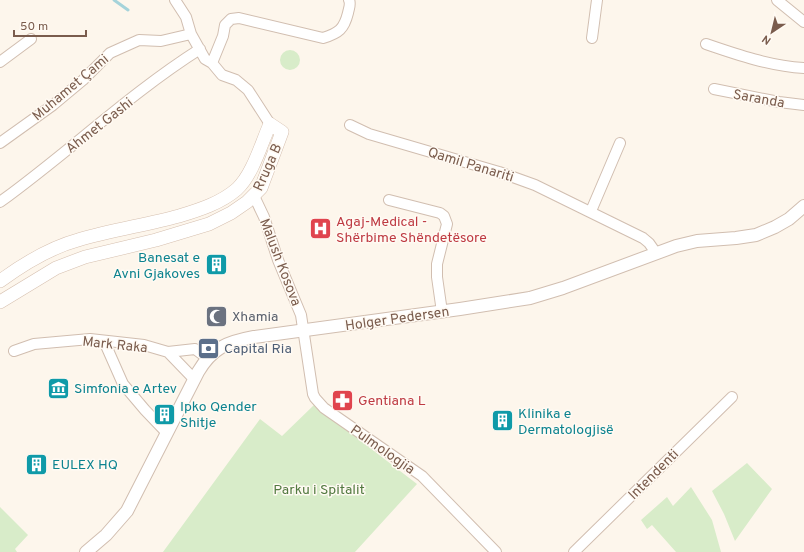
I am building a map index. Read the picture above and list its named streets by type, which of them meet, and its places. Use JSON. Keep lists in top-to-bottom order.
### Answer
{
  "streets": {
    "main road": ["Rruga B"],
    "street": [
      "Muhamet Çami",
      "Saranda",
      "Ahmet Gashi",
      "Qamil Panariti",
      "Malush Kosova",
      "Holger Pedersen",
      "Mark Raka",
      "Pulmologjia",
      "Intendenti"
    ]
  },
  "crossings": [
    ["Qamil Panariti", "Holger Pedersen"],
    ["Rruga B", "Malush Kosova"],
    ["Malush Kosova", "Holger Pedersen"],
    ["Malush Kosova", "Pulmologjia"],
    ["Holger Pedersen", "Mark Raka"],
    ["Holger Pedersen", "Pulmologjia"]
  ],
  "parks": ["Parku i Spitalit"],
  "places": {
    "hospital": ["Agaj-Medical - Shërbime Shëndetësore"],
    "building": [
      "Banesat e Avni Gjakoves",
      "Ipko Qender Shitje",
      "Klinika e Dermatologjisë",
      "EULEX HQ"
    ],
    "mosque": ["Xhamia"],
    "bank": ["Capital Ria"],
    "museum": ["Simfonia e Artev"],
    "pharmacy": ["Gentiana L"]
  },
  "scale_bar": "50 m",
  "north": "bottom left"
}
